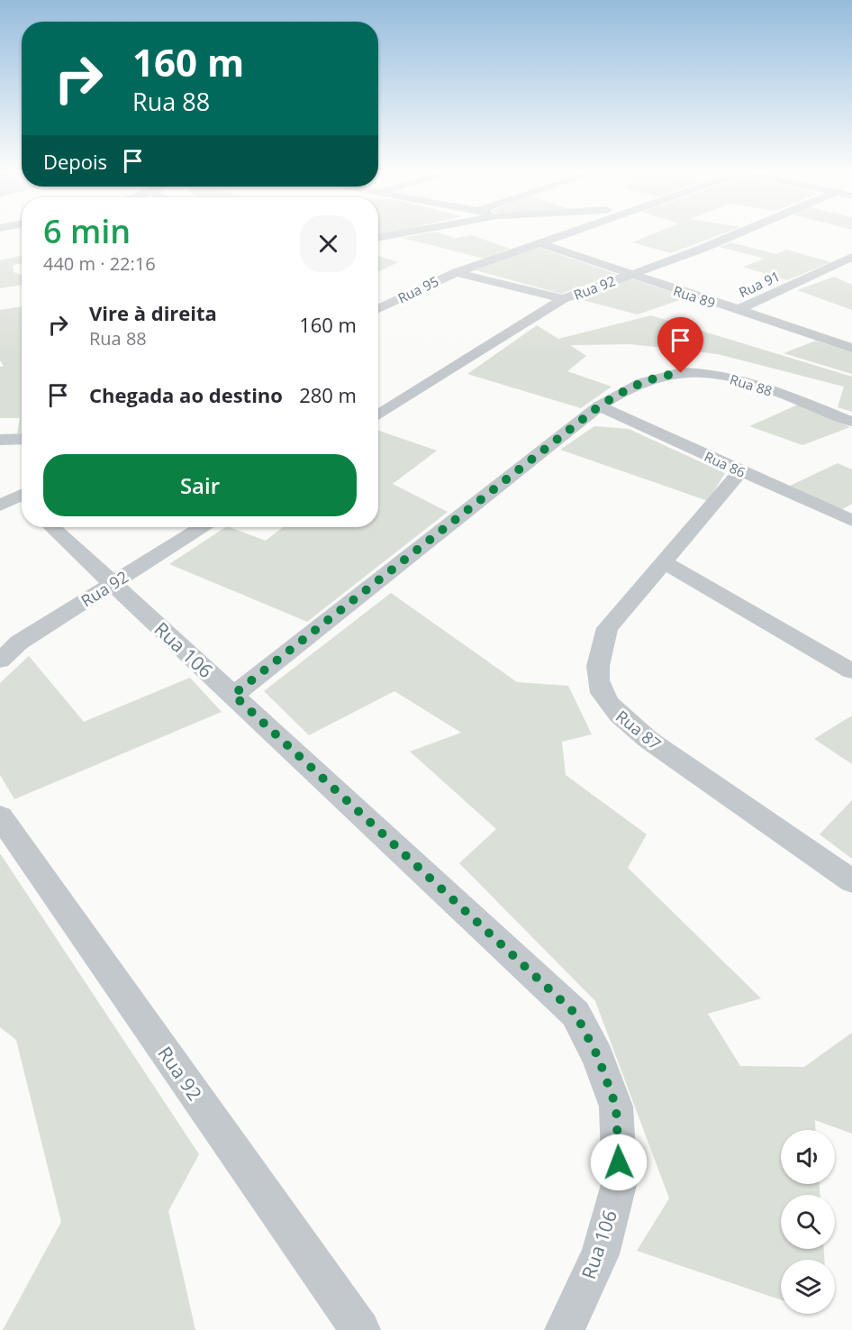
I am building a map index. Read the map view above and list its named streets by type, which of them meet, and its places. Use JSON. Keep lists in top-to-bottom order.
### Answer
{
  "streets": {
    "street": [
      "Rua 91",
      "Rua 92",
      "Rua 95",
      "Rua 89",
      "Rua 88",
      "Rua 86",
      "Rua 106",
      "Rua 87"
    ]
  },
  "crossings": [
    ["Rua 91", "Rua 89"],
    ["Rua 92", "Rua 89"],
    ["Rua 92", "Rua 106"],
    ["Rua 95", "Rua 89"],
    ["Rua 88", "Rua 86"],
    ["Rua 88", "Rua 106"],
    ["Rua 86", "Rua 87"]
  ],
  "page": {
    "turn": ["160 m", "Rua 88"],
    "then": "Depois",
    "heading": ["6 min", "440 m · 22:16"],
    "list": [
      {
        "name": "Vire à direita",
        "note": "Rua 88",
        "value": "160 m"
      },
      {
        "name": "Chegada ao destino",
        "value": "280 m"
      }
    ],
    "buttons": "Sair"
  }
}
